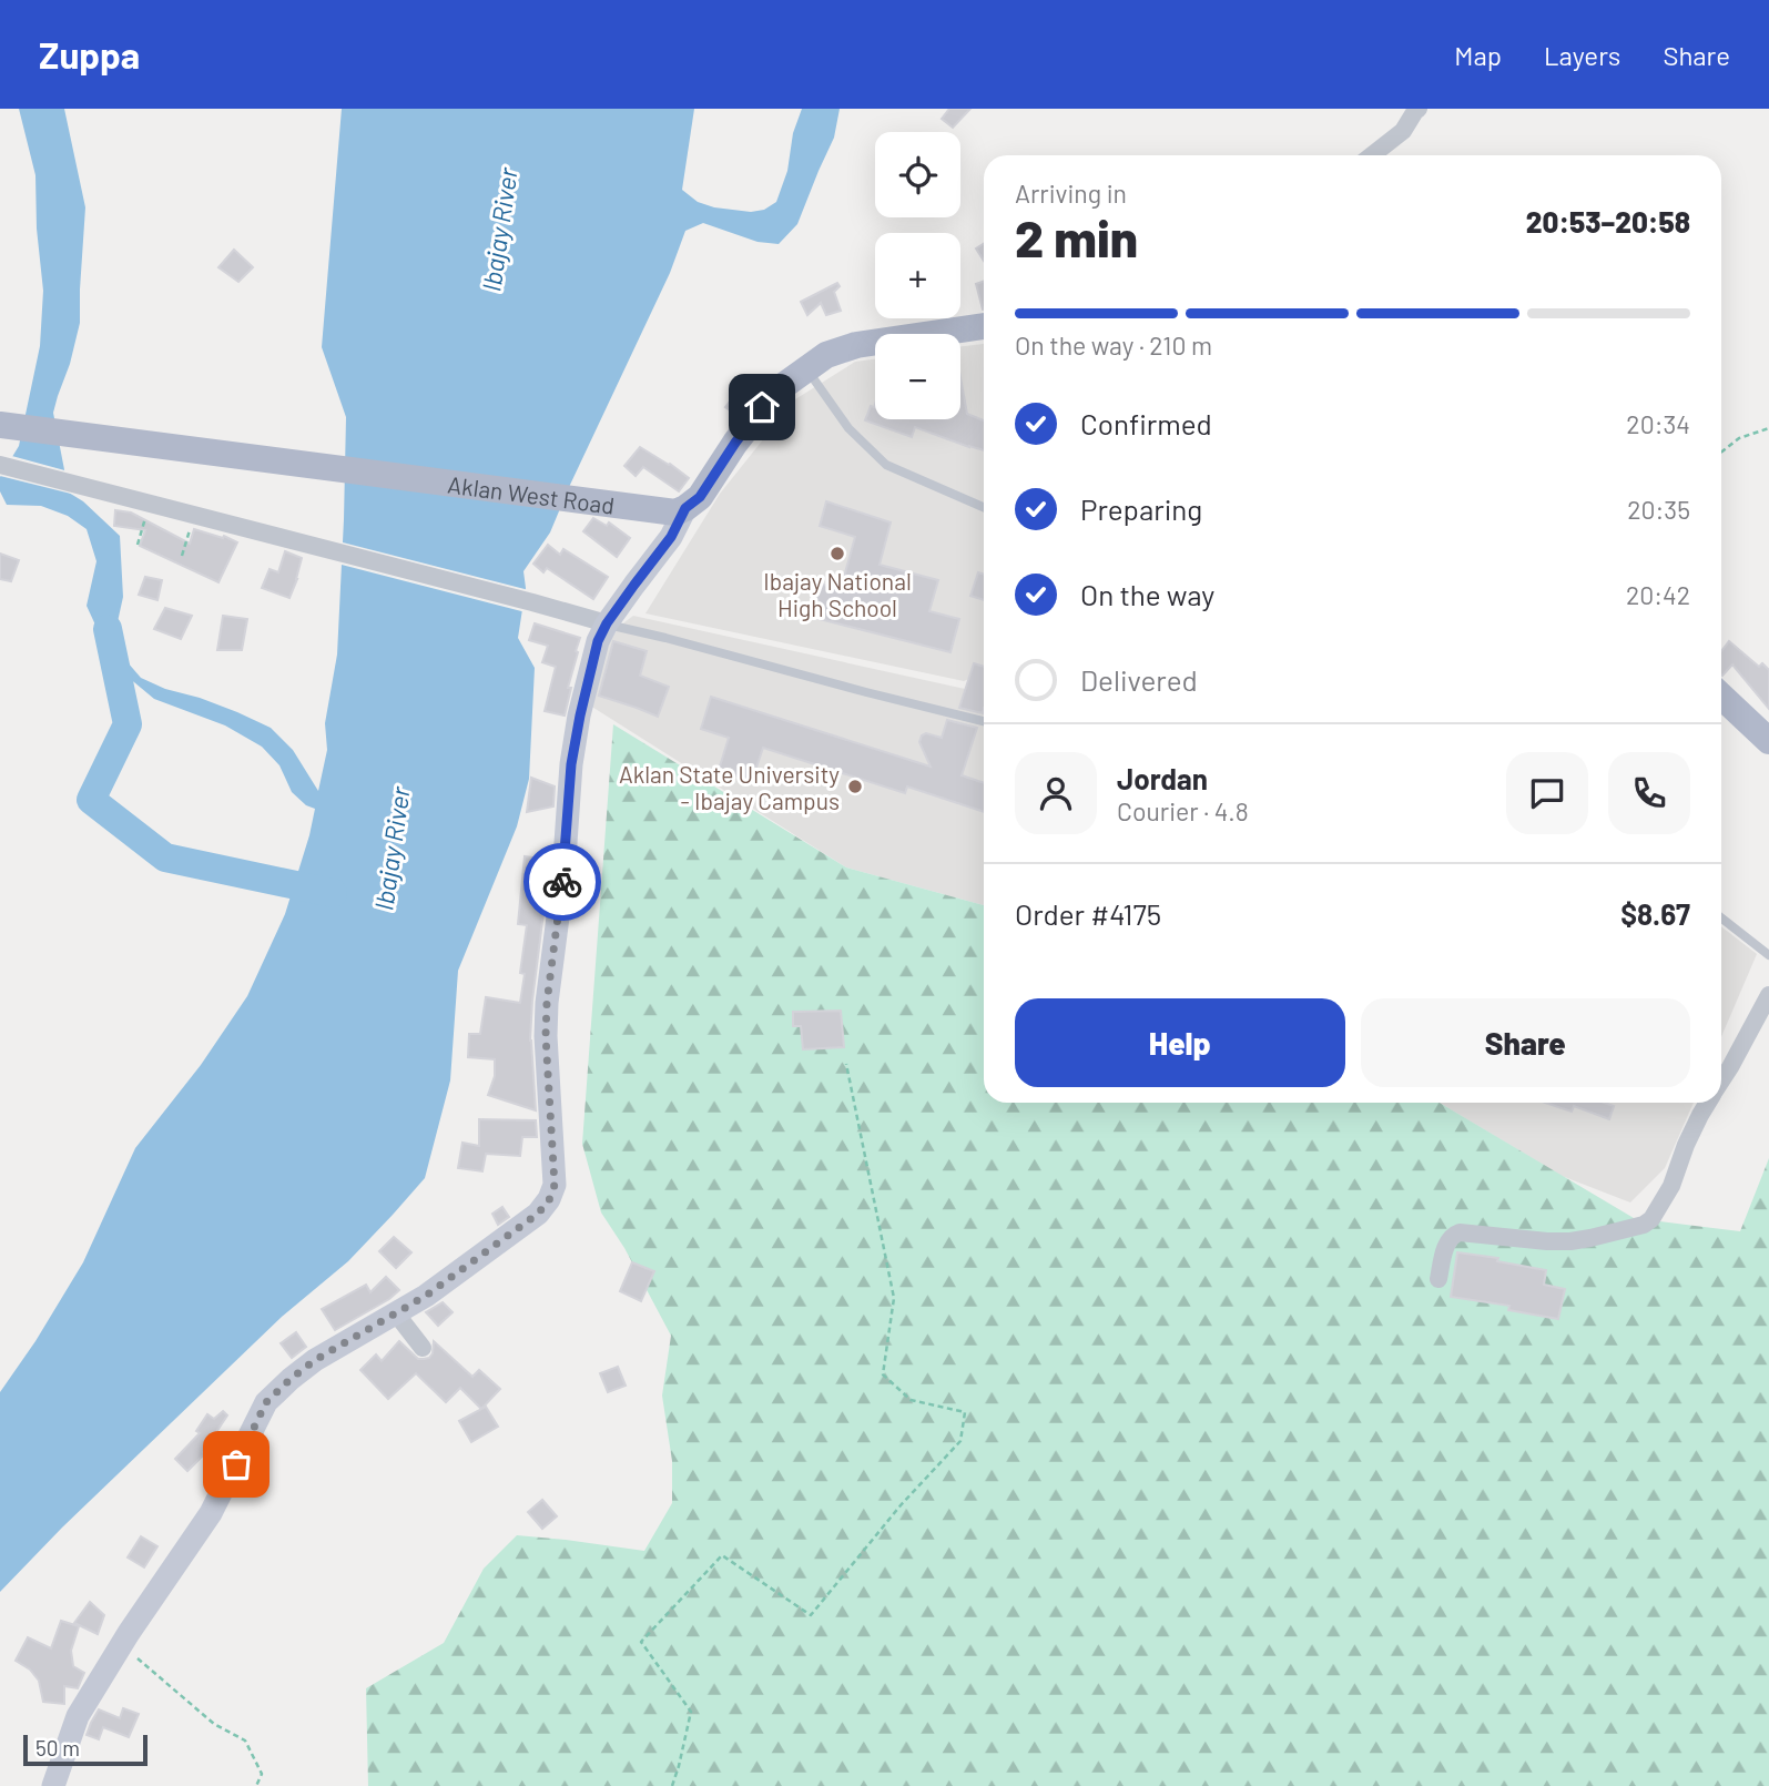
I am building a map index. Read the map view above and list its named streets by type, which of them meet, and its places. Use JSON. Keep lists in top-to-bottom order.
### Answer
{
  "streets": {
    "main road": ["Aklan West Road"]
  },
  "water": ["Ibajay River"],
  "places": ["Ibajay National High School", "Aklan State University - Ibajay Campus"],
  "scale_bar": "50 m",
  "page": {
    "header": "Zuppa",
    "nav": ["Map", "Layers", "Share"],
    "map_buttons": ["+", "−"],
    "heading": ["2 min", "Arriving in", "20:53–20:58"],
    "panel": [
      "Jordan",
      "Courier · 4.8",
      "Order #4175",
      "$8.67"
    ],
    "bar": "On the way · 210 m",
    "list": [
      ["Confirmed", "20:34"],
      ["Preparing", "20:35"],
      ["On the way", "20:42"],
      "Delivered"
    ],
    "buttons": ["Help", "Share"],
    "scale": "50 m"
  }
}
